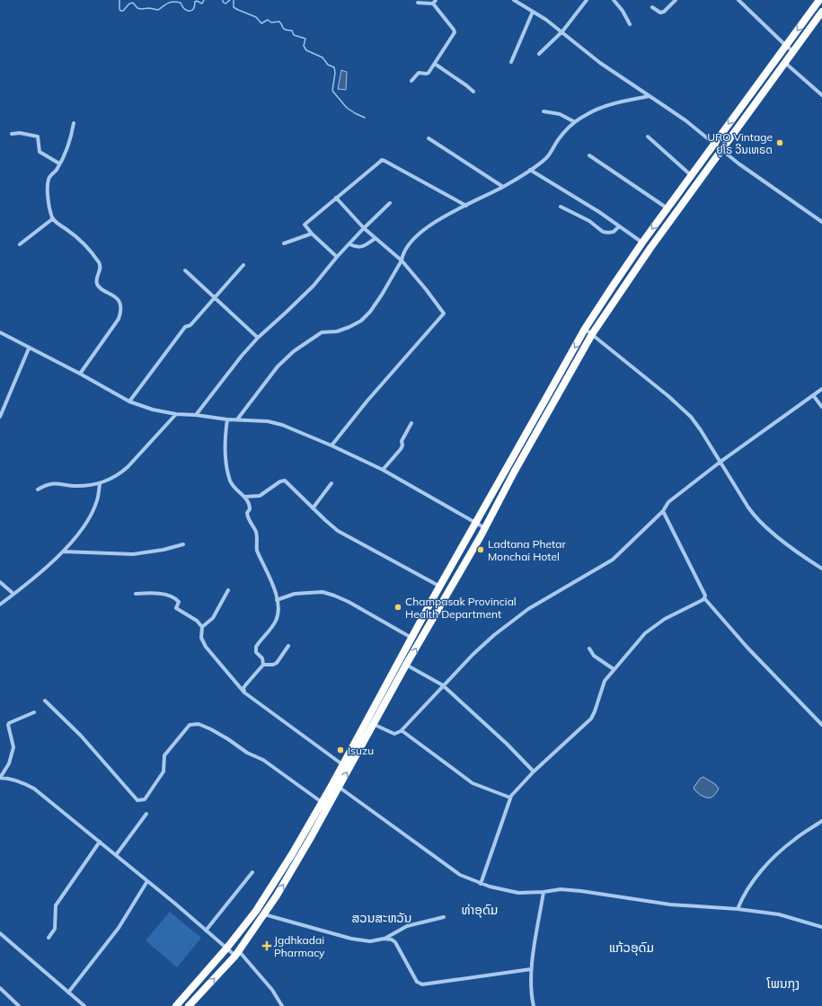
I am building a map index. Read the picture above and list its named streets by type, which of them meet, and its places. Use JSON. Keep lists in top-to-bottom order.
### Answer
{
  "districts": [
    "ທ່າອຸດົມ",
    "ສວນສະຫວັນ",
    "ແກ້ວອຸດົມ",
    "ໂພນກຸງ"
  ],
  "places": {
    "other": [
      "URO Vintage ຢູໂຣ ວີນເທຣດ",
      "Ladtana Phetar Monchai Hotel",
      "Champasak Provincial Health Department",
      "Isuzu"
    ],
    "health": ["Jgdhkadai Pharmacy"]
  }
}
